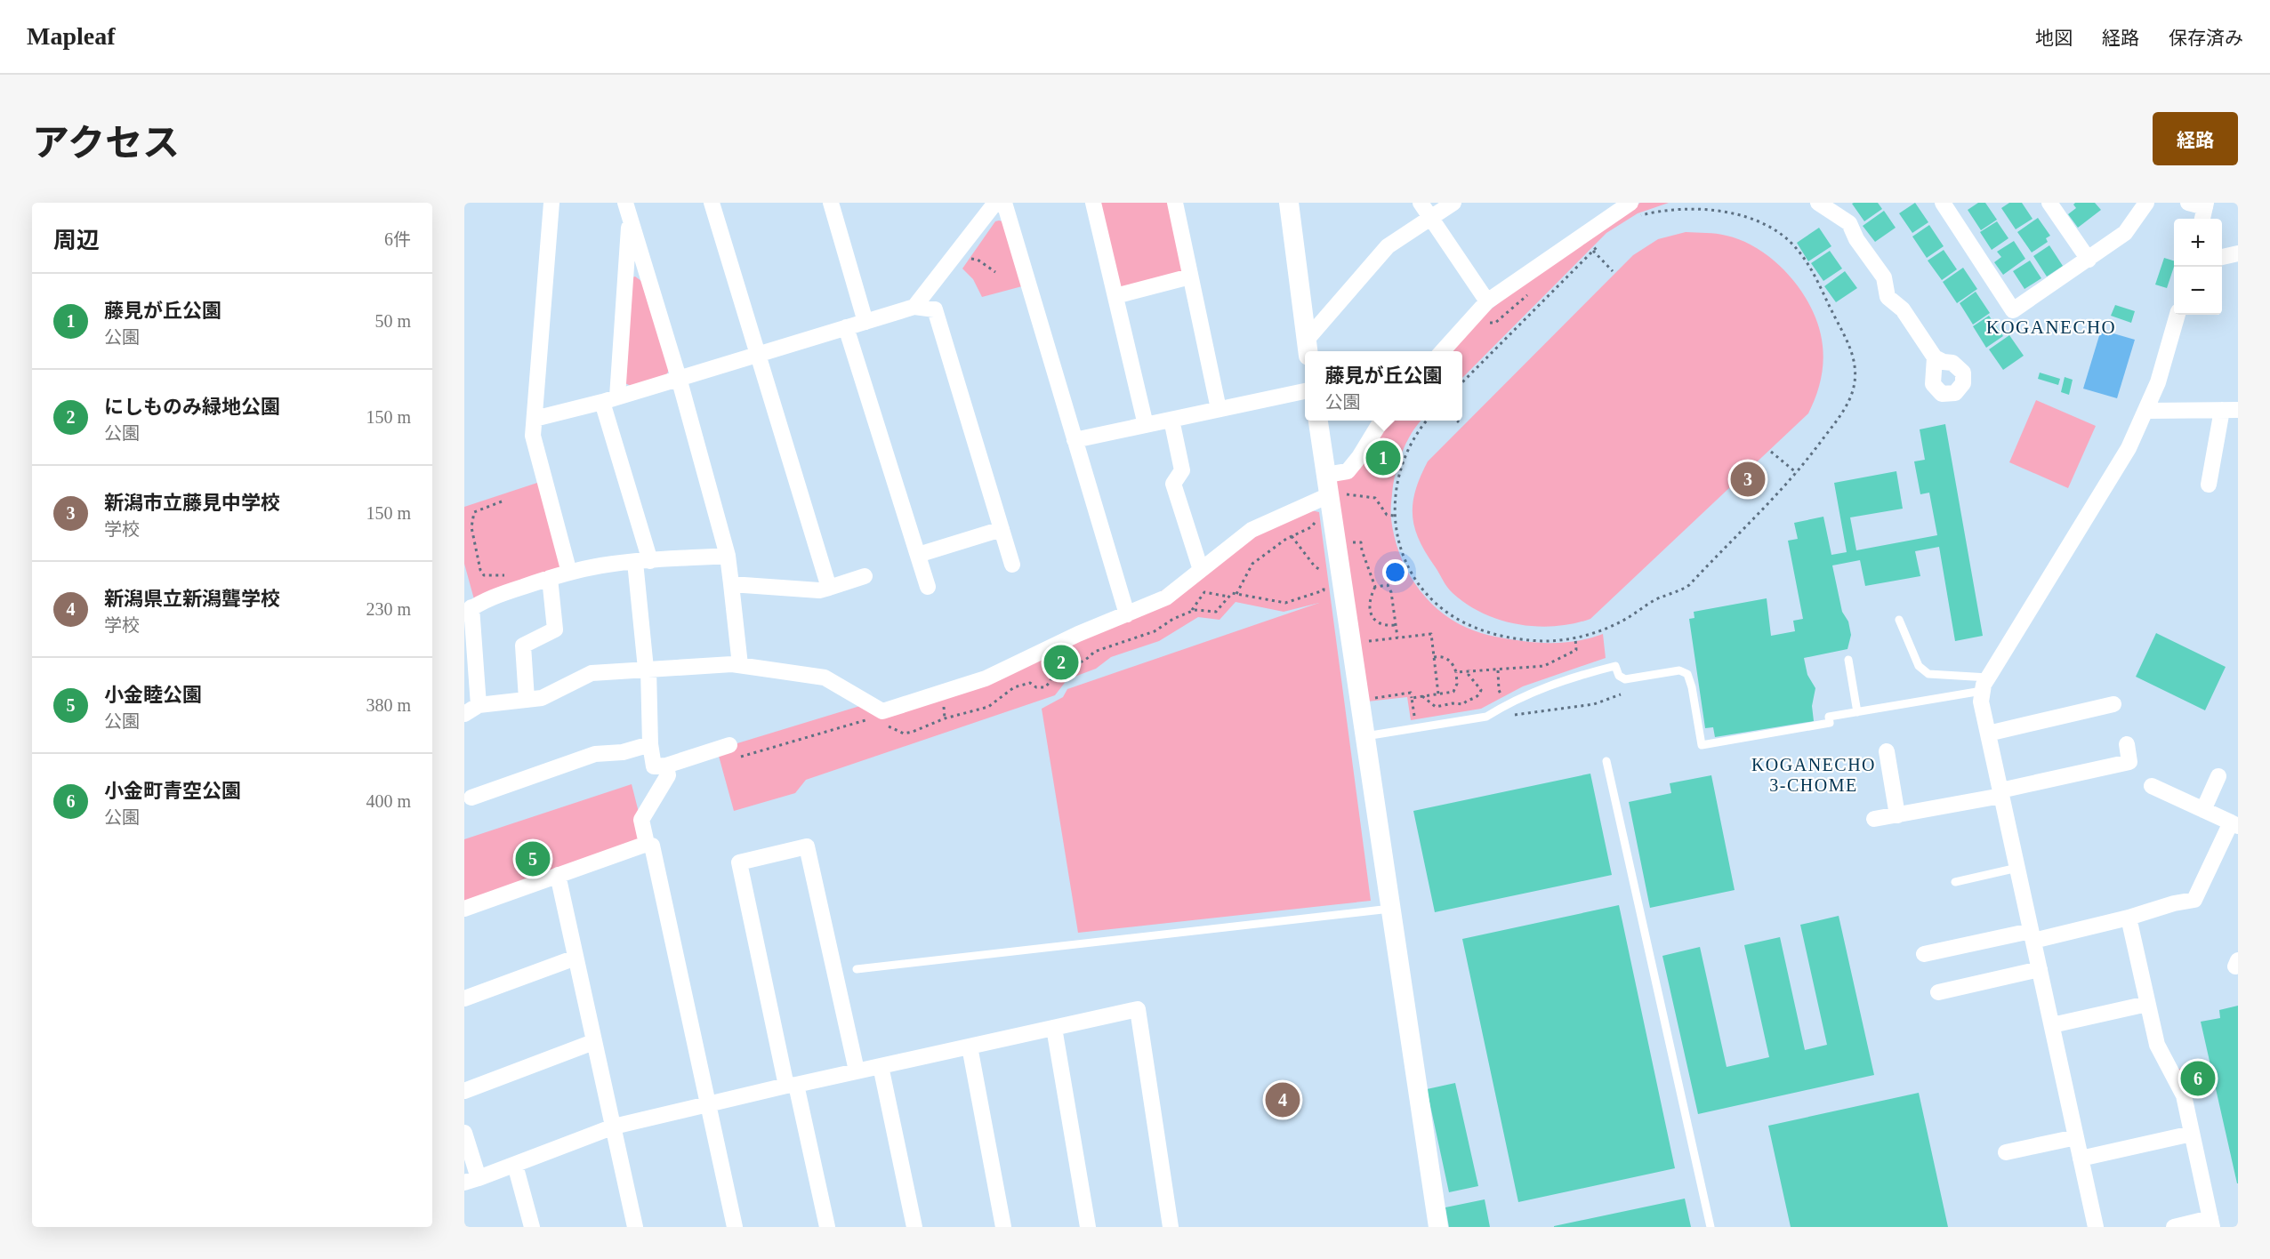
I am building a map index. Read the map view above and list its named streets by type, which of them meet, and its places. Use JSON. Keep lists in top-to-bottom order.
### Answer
{
  "districts": ["KOGANECHO", "KOGANECHO 3-CHOME"],
  "page": {
    "header": "Mapleaf",
    "nav": ["地図", "経路", "保存済み"],
    "title": "アクセス",
    "buttons": "経路",
    "heading": ["周辺", "6件"],
    "map_buttons": ["+", "−"],
    "list": [
      {
        "mark": "1",
        "name": "藤見が丘公園",
        "note": "公園",
        "value": "50 m"
      },
      {
        "mark": "2",
        "name": "にしものみ緑地公園",
        "note": "公園",
        "value": "150 m"
      },
      {
        "mark": "3",
        "name": "新潟市立藤見中学校",
        "note": "学校",
        "value": "150 m"
      },
      {
        "mark": "4",
        "name": "新潟県立新潟聾学校",
        "note": "学校",
        "value": "230 m"
      },
      {
        "mark": "5",
        "name": "小金睦公園",
        "note": "公園",
        "value": "380 m"
      },
      {
        "mark": "6",
        "name": "小金町青空公園",
        "note": "公園",
        "value": "400 m"
      }
    ],
    "popup": ["藤見が丘公園", "公園"],
    "pins": [
      "1",
      "3",
      "2",
      "5",
      "6",
      "4"
    ]
  }
}
